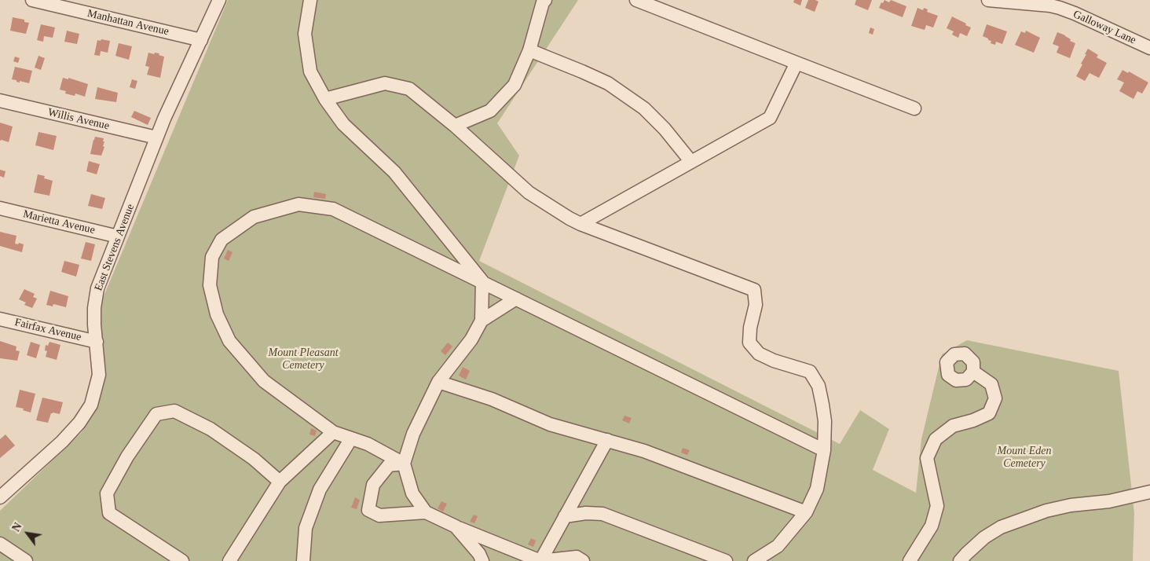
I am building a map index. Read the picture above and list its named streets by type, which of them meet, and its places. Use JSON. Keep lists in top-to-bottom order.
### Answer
{
  "streets": {
    "street": [
      "Manhattan Avenue",
      "Galloway Lane",
      "Willis Avenue",
      "Marietta Avenue",
      "East Stevens Avenue",
      "Fairfax Avenue"
    ]
  },
  "crossings": [
    ["Manhattan Avenue", "East Stevens Avenue"],
    ["Willis Avenue", "East Stevens Avenue"],
    ["Marietta Avenue", "East Stevens Avenue"],
    ["East Stevens Avenue", "Fairfax Avenue"]
  ],
  "parks": ["Mount Pleasant Cemetery", "Mount Eden Cemetery"],
  "north": "top left"
}
